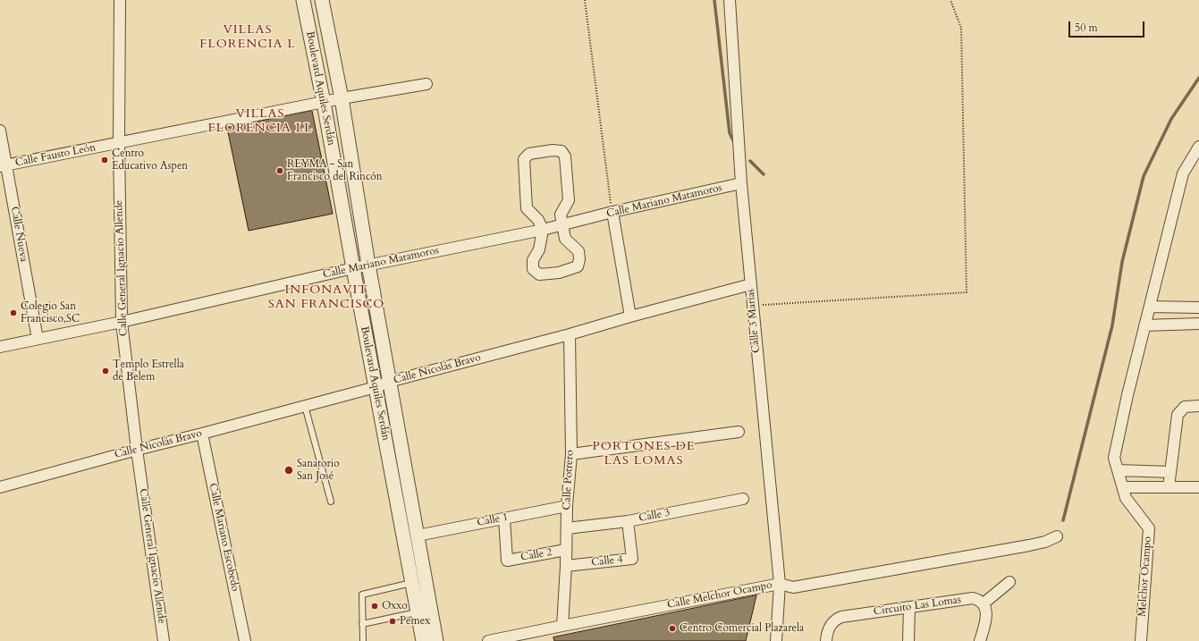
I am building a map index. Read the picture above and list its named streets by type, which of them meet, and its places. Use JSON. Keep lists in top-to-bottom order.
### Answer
{
  "streets": {
    "street": [
      "Boulevard Aquiles Serdán",
      "Calle Fausto León",
      "Calle Mariano Matamoros",
      "Calle Nueva",
      "Calle General Ignacio Allende",
      "Calle 3 Marías",
      "Calle Nicolás Bravo",
      "Calle Potrero",
      "Calle 3",
      "Calle 1",
      "Calle Mariano Escobedo",
      "Calle 2",
      "Calle 4",
      "Melchor Ocampo",
      "Calle Melchor Ocampo",
      "Circuito Las Lomas"
    ]
  },
  "crossings": [
    ["Boulevard Aquiles Serdán", "Calle Fausto León"],
    ["Boulevard Aquiles Serdán", "Calle Mariano Matamoros"],
    ["Boulevard Aquiles Serdán", "Calle Nicolás Bravo"],
    ["Boulevard Aquiles Serdán", "Calle 1"],
    ["Calle Fausto León", "Calle Nueva"],
    ["Calle Fausto León", "Calle General Ignacio Allende"],
    ["Calle Mariano Matamoros", "Calle Nueva"],
    ["Calle Mariano Matamoros", "Calle General Ignacio Allende"],
    ["Calle Mariano Matamoros", "Calle 3 Marías"],
    ["Calle General Ignacio Allende", "Calle Nicolás Bravo"],
    ["Calle 3 Marías", "Calle Nicolás Bravo"],
    ["Calle 3 Marías", "Calle Melchor Ocampo"],
    ["Calle Nicolás Bravo", "Calle Potrero"],
    ["Calle Nicolás Bravo", "Calle Mariano Escobedo"],
    ["Calle Potrero", "Calle 3"],
    ["Calle Potrero", "Calle 1"],
    ["Calle Potrero", "Calle 2"],
    ["Calle Potrero", "Calle 4"],
    ["Calle Potrero", "Calle Melchor Ocampo"],
    ["Calle 3", "Calle 4"],
    ["Calle 1", "Calle 2"]
  ],
  "districts": [
    "VILLAS FLORENCIA L",
    "VILLAS FLORENCIA LL",
    "INFONAVIT SAN FRANCISCO",
    "PORTONES DE LAS LOMAS"
  ],
  "places": [
    "Centro Educativo Aspen",
    "REYMA - San Francisco del Rincón",
    "Colegio San Francisco,SC",
    "Templo Estrella de Belem",
    "Sanatorio San José",
    "Oxxo",
    "Pemex",
    "Centro Comercial Plazarela"
  ],
  "scale_bar": "50 m"
}
